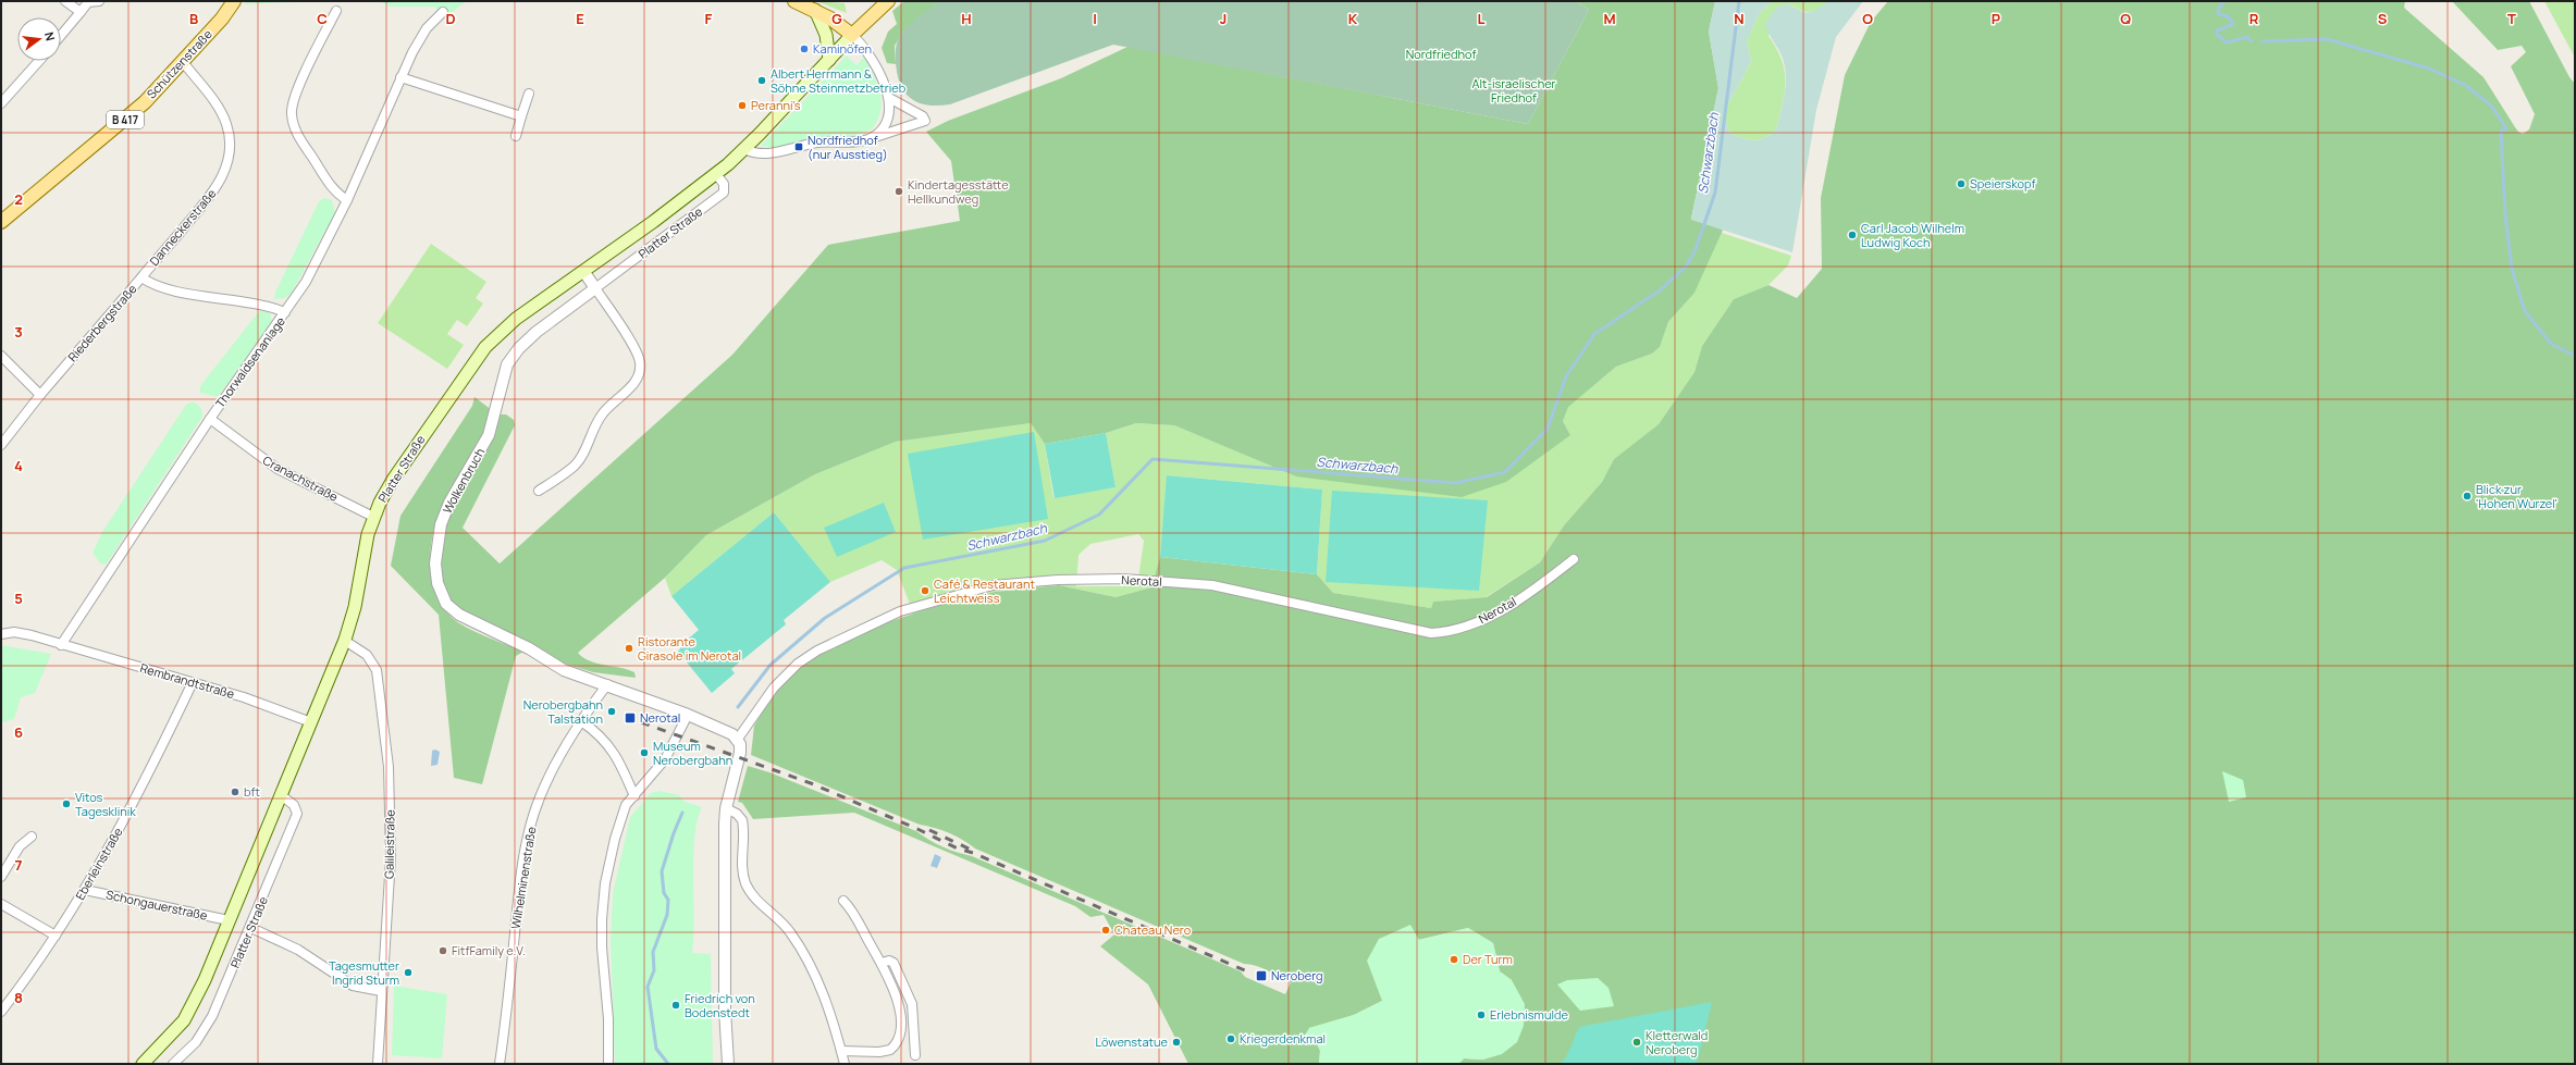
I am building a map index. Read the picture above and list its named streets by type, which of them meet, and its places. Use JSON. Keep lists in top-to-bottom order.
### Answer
{
  "streets": {
    "main road": ["Schützenstraße", "B 417", "Platter Straße"],
    "street": [
      "Danneckerstraße",
      "Riederbergstraße",
      "Thorwaldsenanlage",
      "Cranachstraße",
      "Wolkenbruch",
      "Nerotal",
      "Rembrandtstraße",
      "Galileistraße",
      "Eberleinstraße",
      "Wilhelminenstraße",
      "Schongauerstraße"
    ]
  },
  "crossings": [
    ["Schützenstraße", "Danneckerstraße"],
    ["Danneckerstraße", "Riederbergstraße"],
    ["Platter Straße", "Cranachstraße"],
    ["Platter Straße", "Wolkenbruch"],
    ["Platter Straße", "Rembrandtstraße"],
    ["Platter Straße", "Galileistraße"],
    ["Platter Straße", "Schongauerstraße"],
    ["Riederbergstraße", "Thorwaldsenanlage"],
    ["Thorwaldsenanlage", "Cranachstraße"],
    ["Thorwaldsenanlage", "Rembrandtstraße"],
    ["Wolkenbruch", "Wilhelminenstraße"],
    ["Rembrandtstraße", "Eberleinstraße"],
    ["Eberleinstraße", "Schongauerstraße"]
  ],
  "water": ["Schwarzbach"],
  "parks": ["Nordfriedhof", "Alt-israelischer Friedhof"],
  "places": {
    "other": [
      "Kaminöfen",
      "Albert Herrmann & Söhne Steinmetzbetrieb",
      "Peranni's",
      "Speierskopf",
      "Kindertagesstätte Hellkundweg",
      "Carl Jacob Wilhelm Ludwig Koch",
      "Blick zur 'Hohen Wurzel'",
      "Café & Restaurant Leichtweiss",
      "Ristorante Girasole im Nerotal",
      "Nerobergbahn Talstation",
      "Museum Nerobergbahn",
      "bft",
      "Vitos Tagesklinik",
      "Chateau Nero",
      "FitfFamily e.V.",
      "Der Turm",
      "Tagesmutter Ingrid Sturm",
      "Friedrich von Bodenstedt",
      "Erlebnismulde",
      "Kriegerdenkmal",
      "Löwenstatue",
      "Kletterwald Neroberg"
    ],
    "transit": ["Nordfriedhof (nur Ausstieg)", "Nerotal", "Neroberg"]
  },
  "north": "right",
  "grid": {
    "columns": [
      "B",
      "C",
      "D",
      "E",
      "F",
      "G",
      "H",
      "I",
      "J",
      "K",
      "L",
      "M",
      "N",
      "O",
      "P",
      "Q",
      "R",
      "S",
      "T"
    ],
    "rows": [
      "2",
      "3",
      "4",
      "5",
      "6",
      "7",
      "8"
    ]
  }
}
